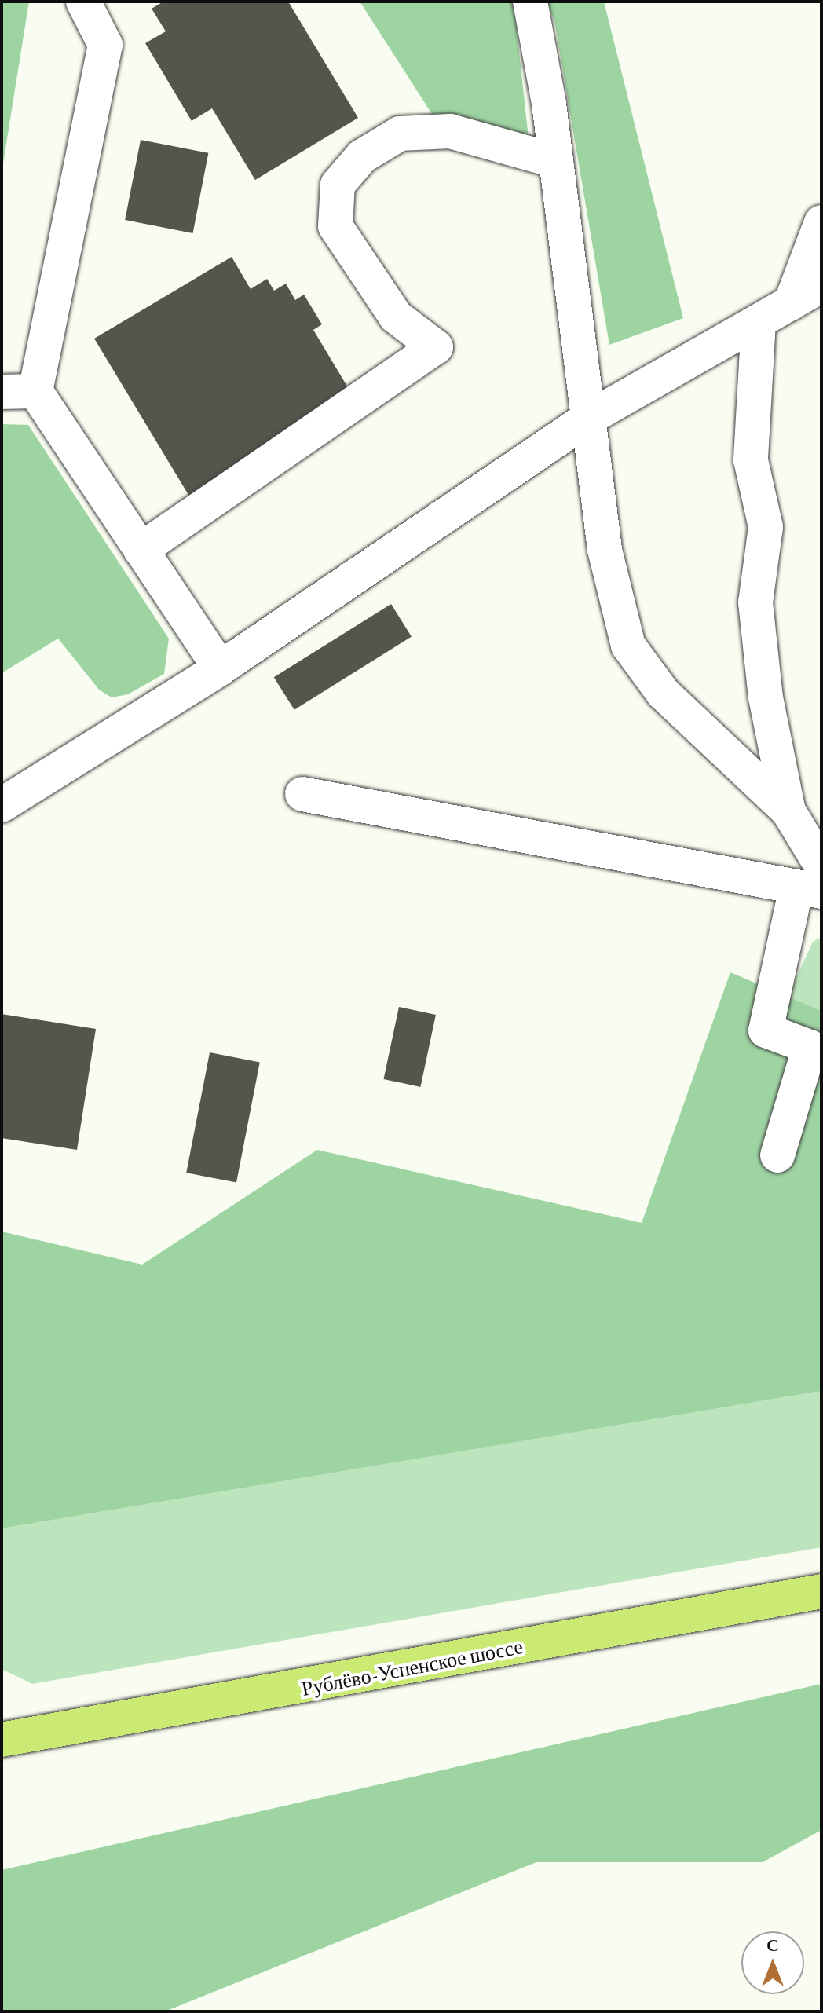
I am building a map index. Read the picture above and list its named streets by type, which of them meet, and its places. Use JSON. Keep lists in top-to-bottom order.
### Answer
{
  "streets": {
    "main road": ["Рублёво-Успенское шоссе"]
  },
  "north": "top"
}
